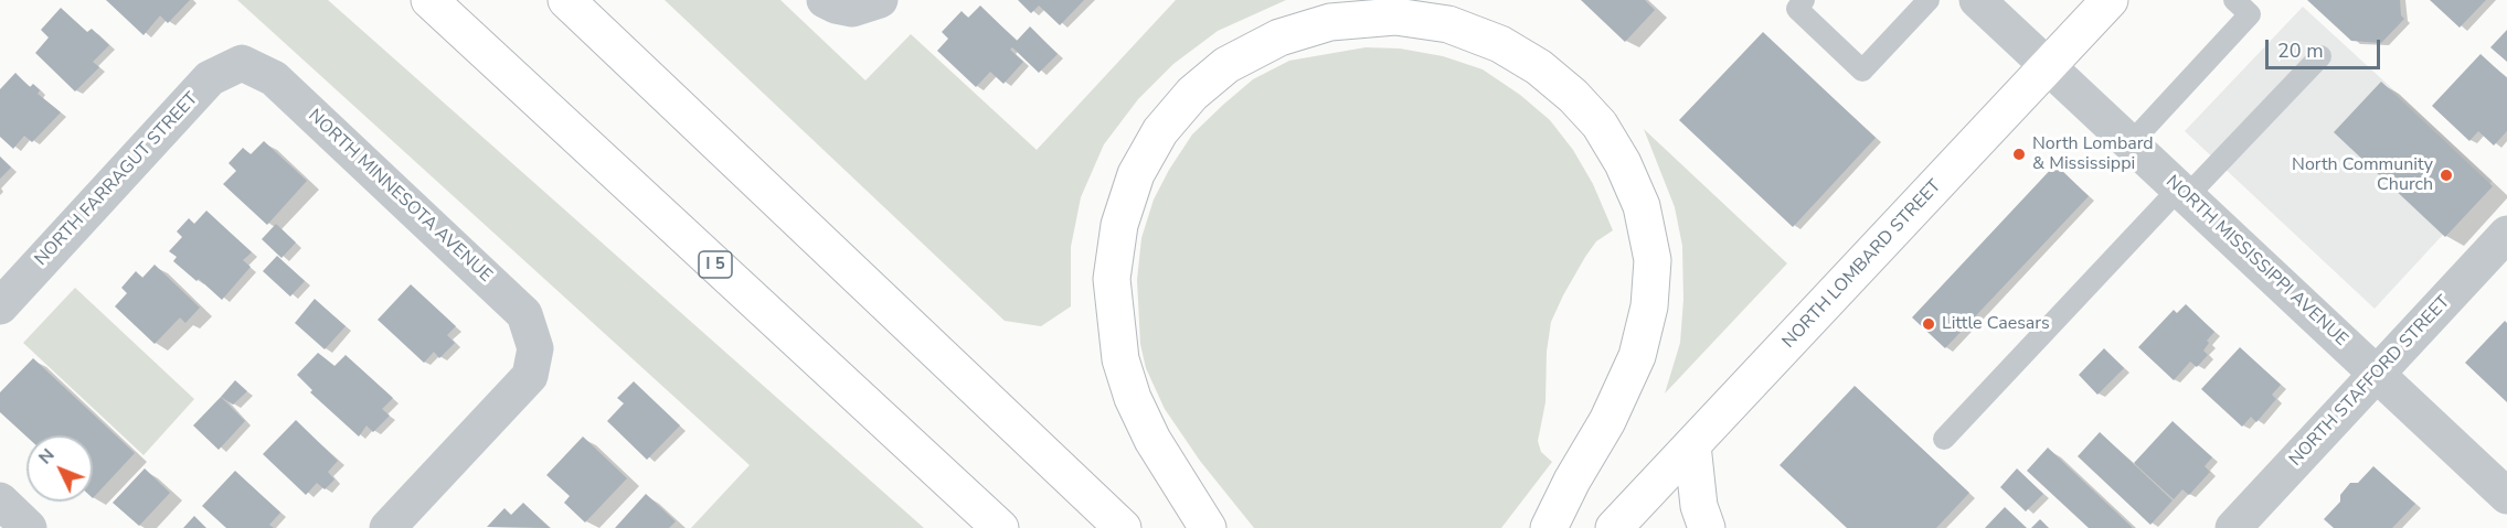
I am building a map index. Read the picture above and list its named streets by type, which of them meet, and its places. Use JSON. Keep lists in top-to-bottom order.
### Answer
{
  "streets": {
    "main road": ["I 5", "NORTH LOMBARD STREET"],
    "street": [
      "NORTH FARRAGUT STREET",
      "NORTH MINNESOTA AVENUE",
      "NORTH MISSISSIPPI AVENUE",
      "NORTH STAFFORD STREET"
    ]
  },
  "crossings": [
    ["NORTH FARRAGUT STREET", "NORTH MINNESOTA AVENUE"],
    ["NORTH MISSISSIPPI AVENUE", "NORTH LOMBARD STREET"],
    ["NORTH MISSISSIPPI AVENUE", "NORTH STAFFORD STREET"]
  ],
  "places": ["North Lombard & Mississippi", "North Community Church", "Little Caesars"],
  "scale_bar": "20 m",
  "north": "top left"
}
